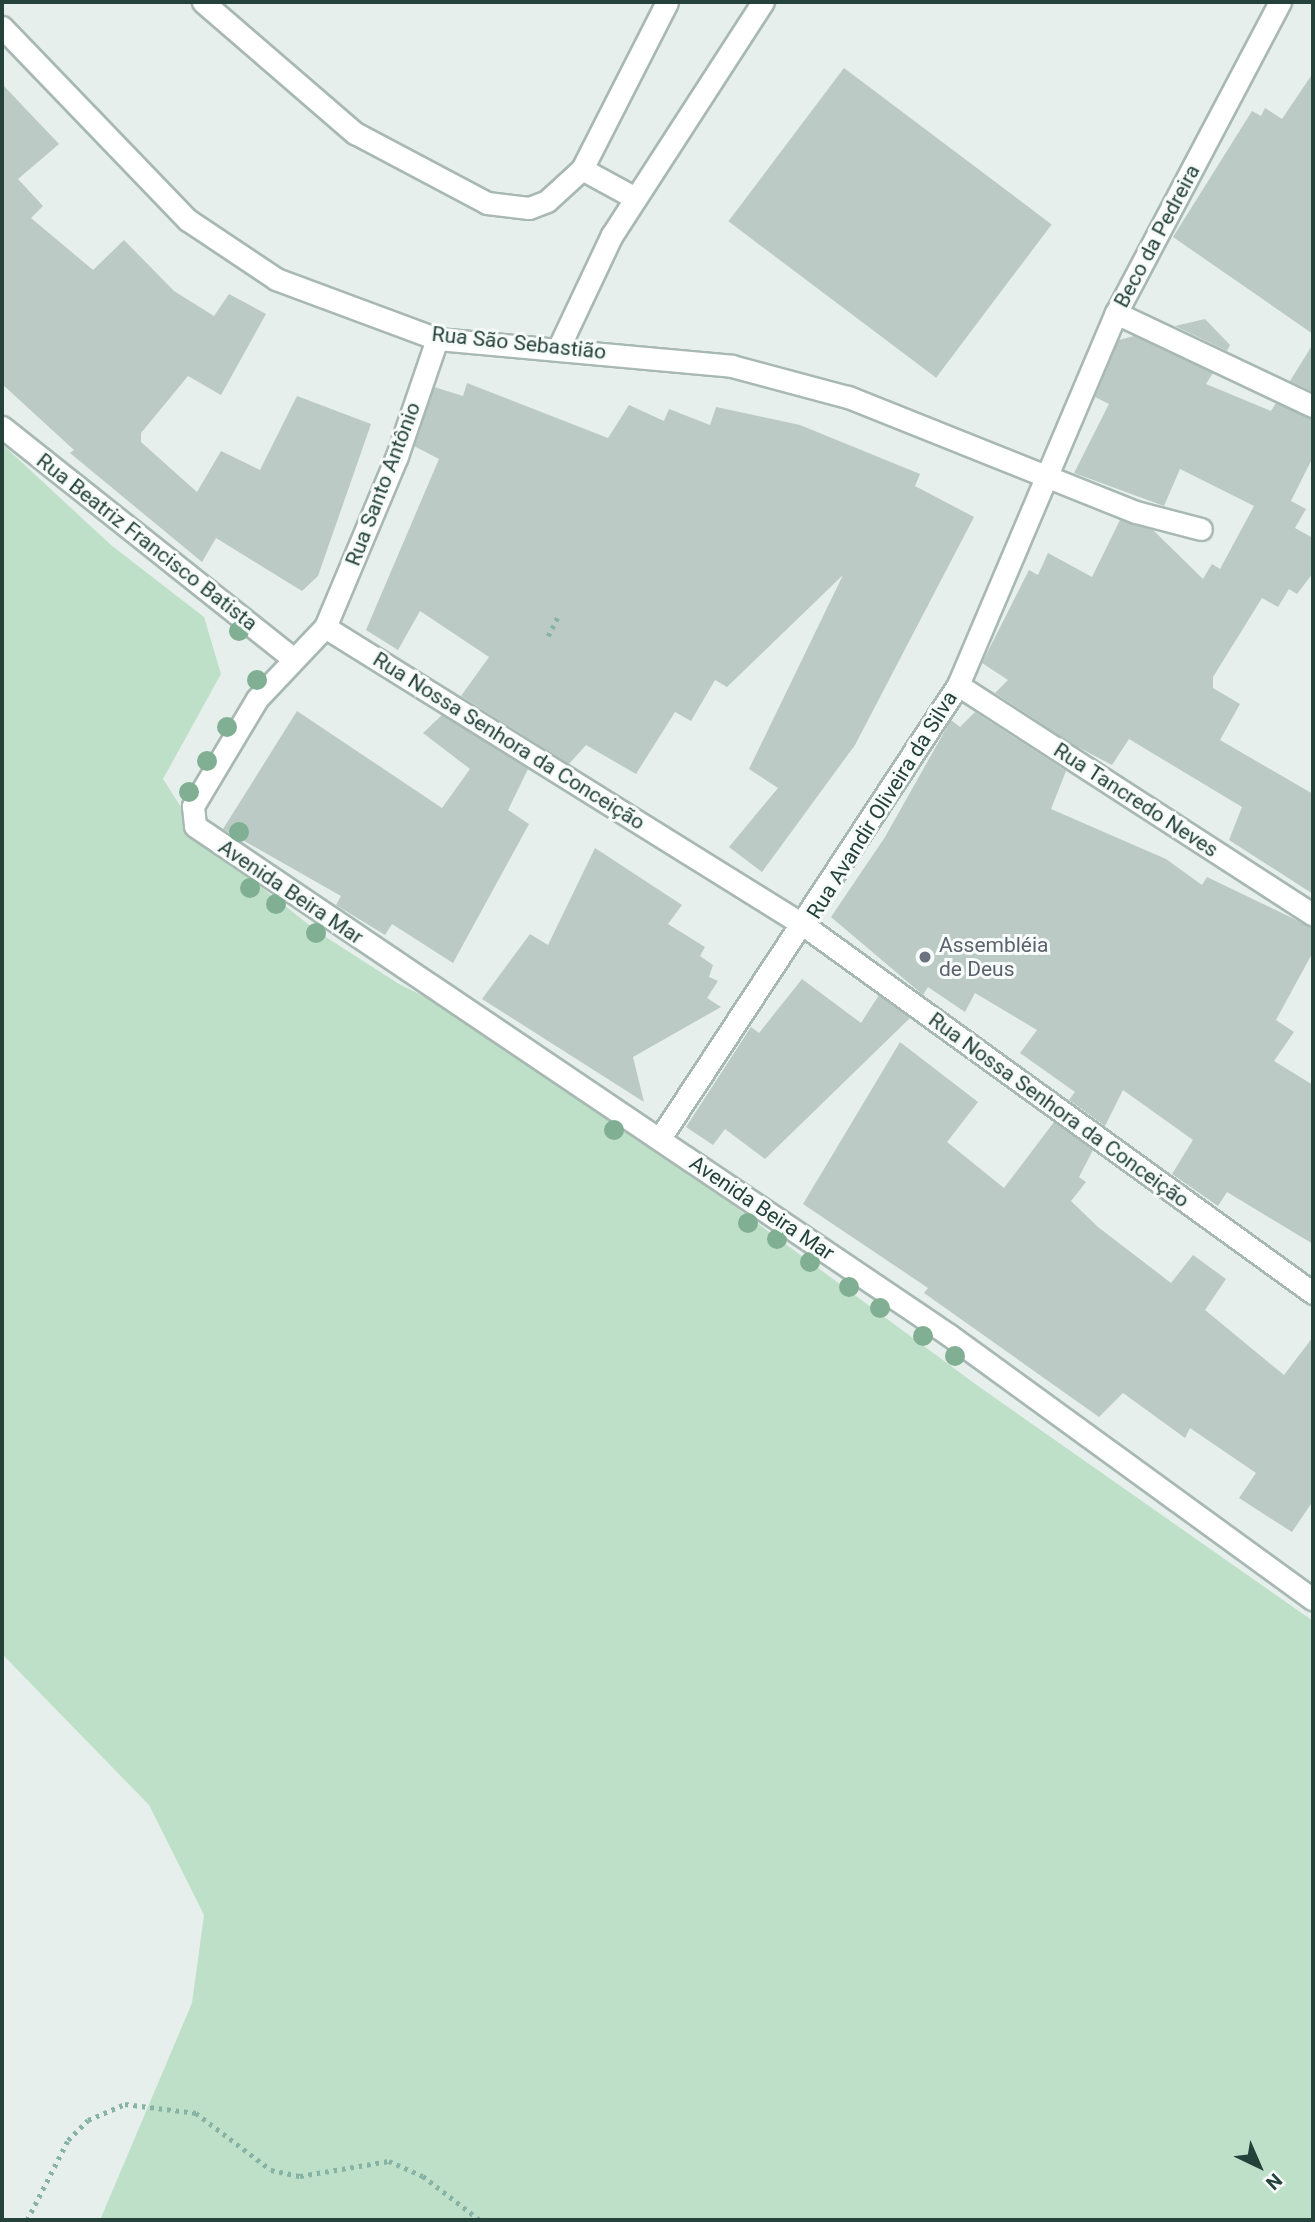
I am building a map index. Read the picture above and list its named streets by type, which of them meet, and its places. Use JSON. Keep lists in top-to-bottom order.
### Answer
{
  "streets": {
    "street": [
      "Beco da Pedreira",
      "Rua São Sebastião",
      "Rua Santo Antônio",
      "Rua Beatriz Francisco Batista",
      "Rua Nossa Senhora da Conceição",
      "Rua Tancredo Neves",
      "Rua Avandir Oliveira da Silva",
      "Avenida Beira Mar"
    ]
  },
  "crossings": [
    ["Beco da Pedreira", "Rua São Sebastião"],
    ["Beco da Pedreira", "Rua Tancredo Neves"],
    ["Beco da Pedreira", "Rua Avandir Oliveira da Silva"],
    ["Rua São Sebastião", "Rua Santo Antônio"],
    ["Rua Santo Antônio", "Rua Nossa Senhora da Conceição"],
    ["Rua Beatriz Francisco Batista", "Avenida Beira Mar"],
    ["Rua Nossa Senhora da Conceição", "Rua Avandir Oliveira da Silva"],
    ["Rua Tancredo Neves", "Rua Avandir Oliveira da Silva"],
    ["Rua Avandir Oliveira da Silva", "Avenida Beira Mar"]
  ],
  "places": ["Assembléia de Deus"],
  "north": "bottom right"
}
